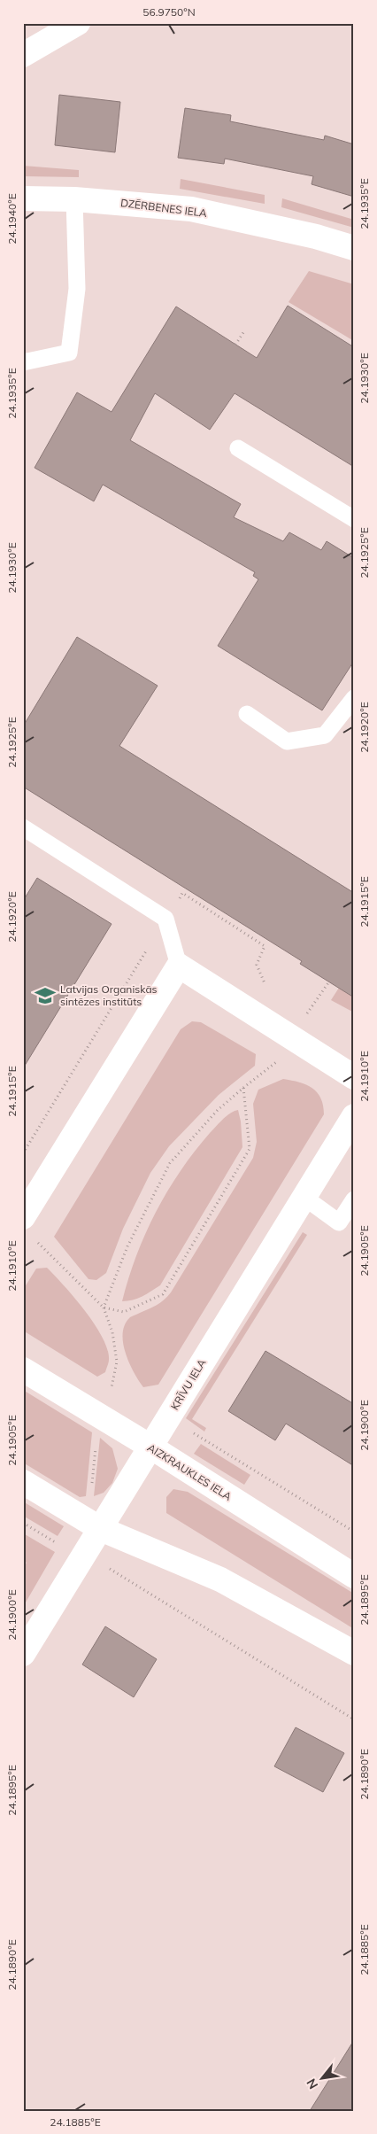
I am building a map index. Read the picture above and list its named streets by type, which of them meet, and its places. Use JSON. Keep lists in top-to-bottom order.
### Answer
{
  "streets": {
    "street": ["DZĒRBENES IELA", "KRĪVU IELA", "AIZKRAUKLES IELA"]
  },
  "crossings": [
    ["KRĪVU IELA", "AIZKRAUKLES IELA"]
  ],
  "places": {
    "school or university": ["Latvijas Organiskās sintēzes institūts"]
  },
  "north": "bottom left",
  "coordinates": [
    "56.9750°N",
    "24.1935°E",
    "24.1940°E",
    "24.1930°E",
    "24.1925°E",
    "24.1920°E",
    "24.1915°E",
    "24.1910°E",
    "24.1905°E",
    "24.1900°E",
    "24.1895°E",
    "24.1890°E",
    "24.1885°E"
  ]
}
